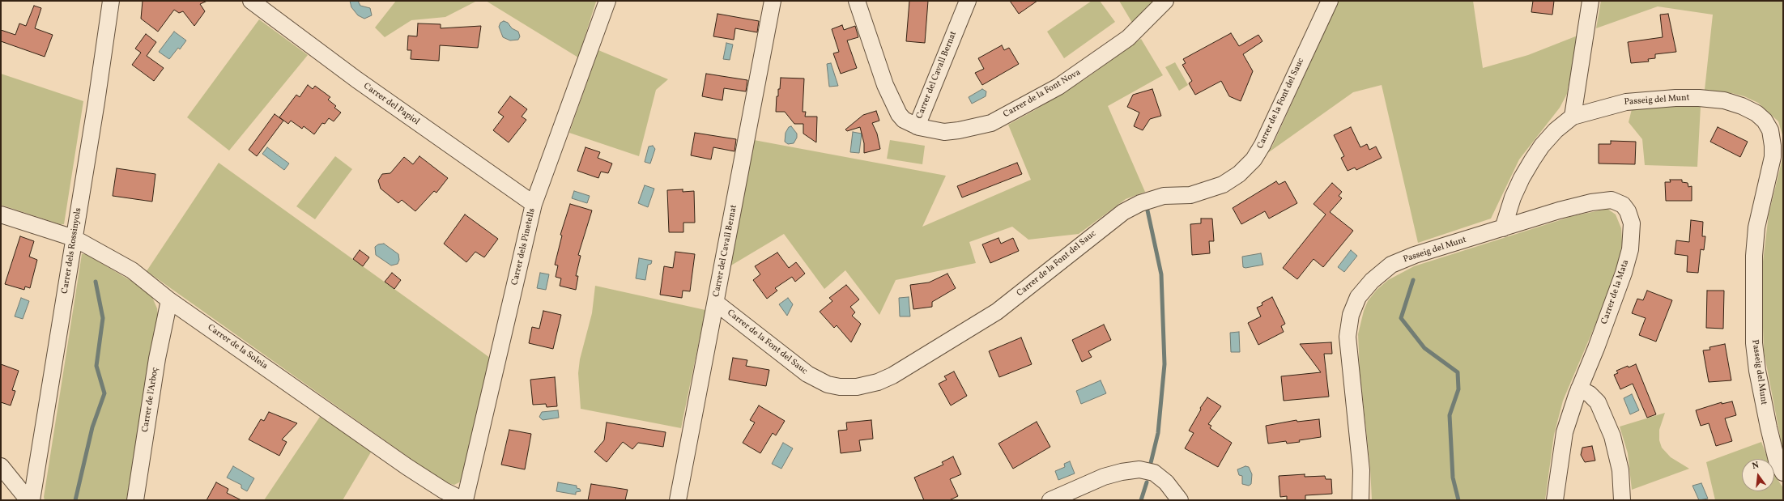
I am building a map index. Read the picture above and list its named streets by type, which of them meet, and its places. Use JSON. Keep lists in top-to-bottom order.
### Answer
{
  "streets": {
    "street": [
      "Carrer del Cavall Bernat",
      "Carrer de la Font Nova",
      "Passeig del Munt",
      "Carrer de la Font del Sauc",
      "Carrer del Papiol",
      "Carrer dels Pinetells",
      "Carrer dels Rossinyols",
      "Carrer de la Mata",
      "Carrer de la Soleia",
      "Carrer de l'Arboç"
    ]
  },
  "crossings": [
    ["Carrer del Cavall Bernat", "Carrer de la Font Nova"],
    ["Carrer del Cavall Bernat", "Carrer de la Font del Sauc"],
    ["Passeig del Munt", "Carrer de la Mata"],
    ["Carrer del Papiol", "Carrer dels Pinetells"],
    ["Carrer dels Pinetells", "Carrer de la Soleia"],
    ["Carrer dels Rossinyols", "Carrer de la Soleia"],
    ["Carrer de la Soleia", "Carrer de l'Arboç"]
  ],
  "north": "top"
}
